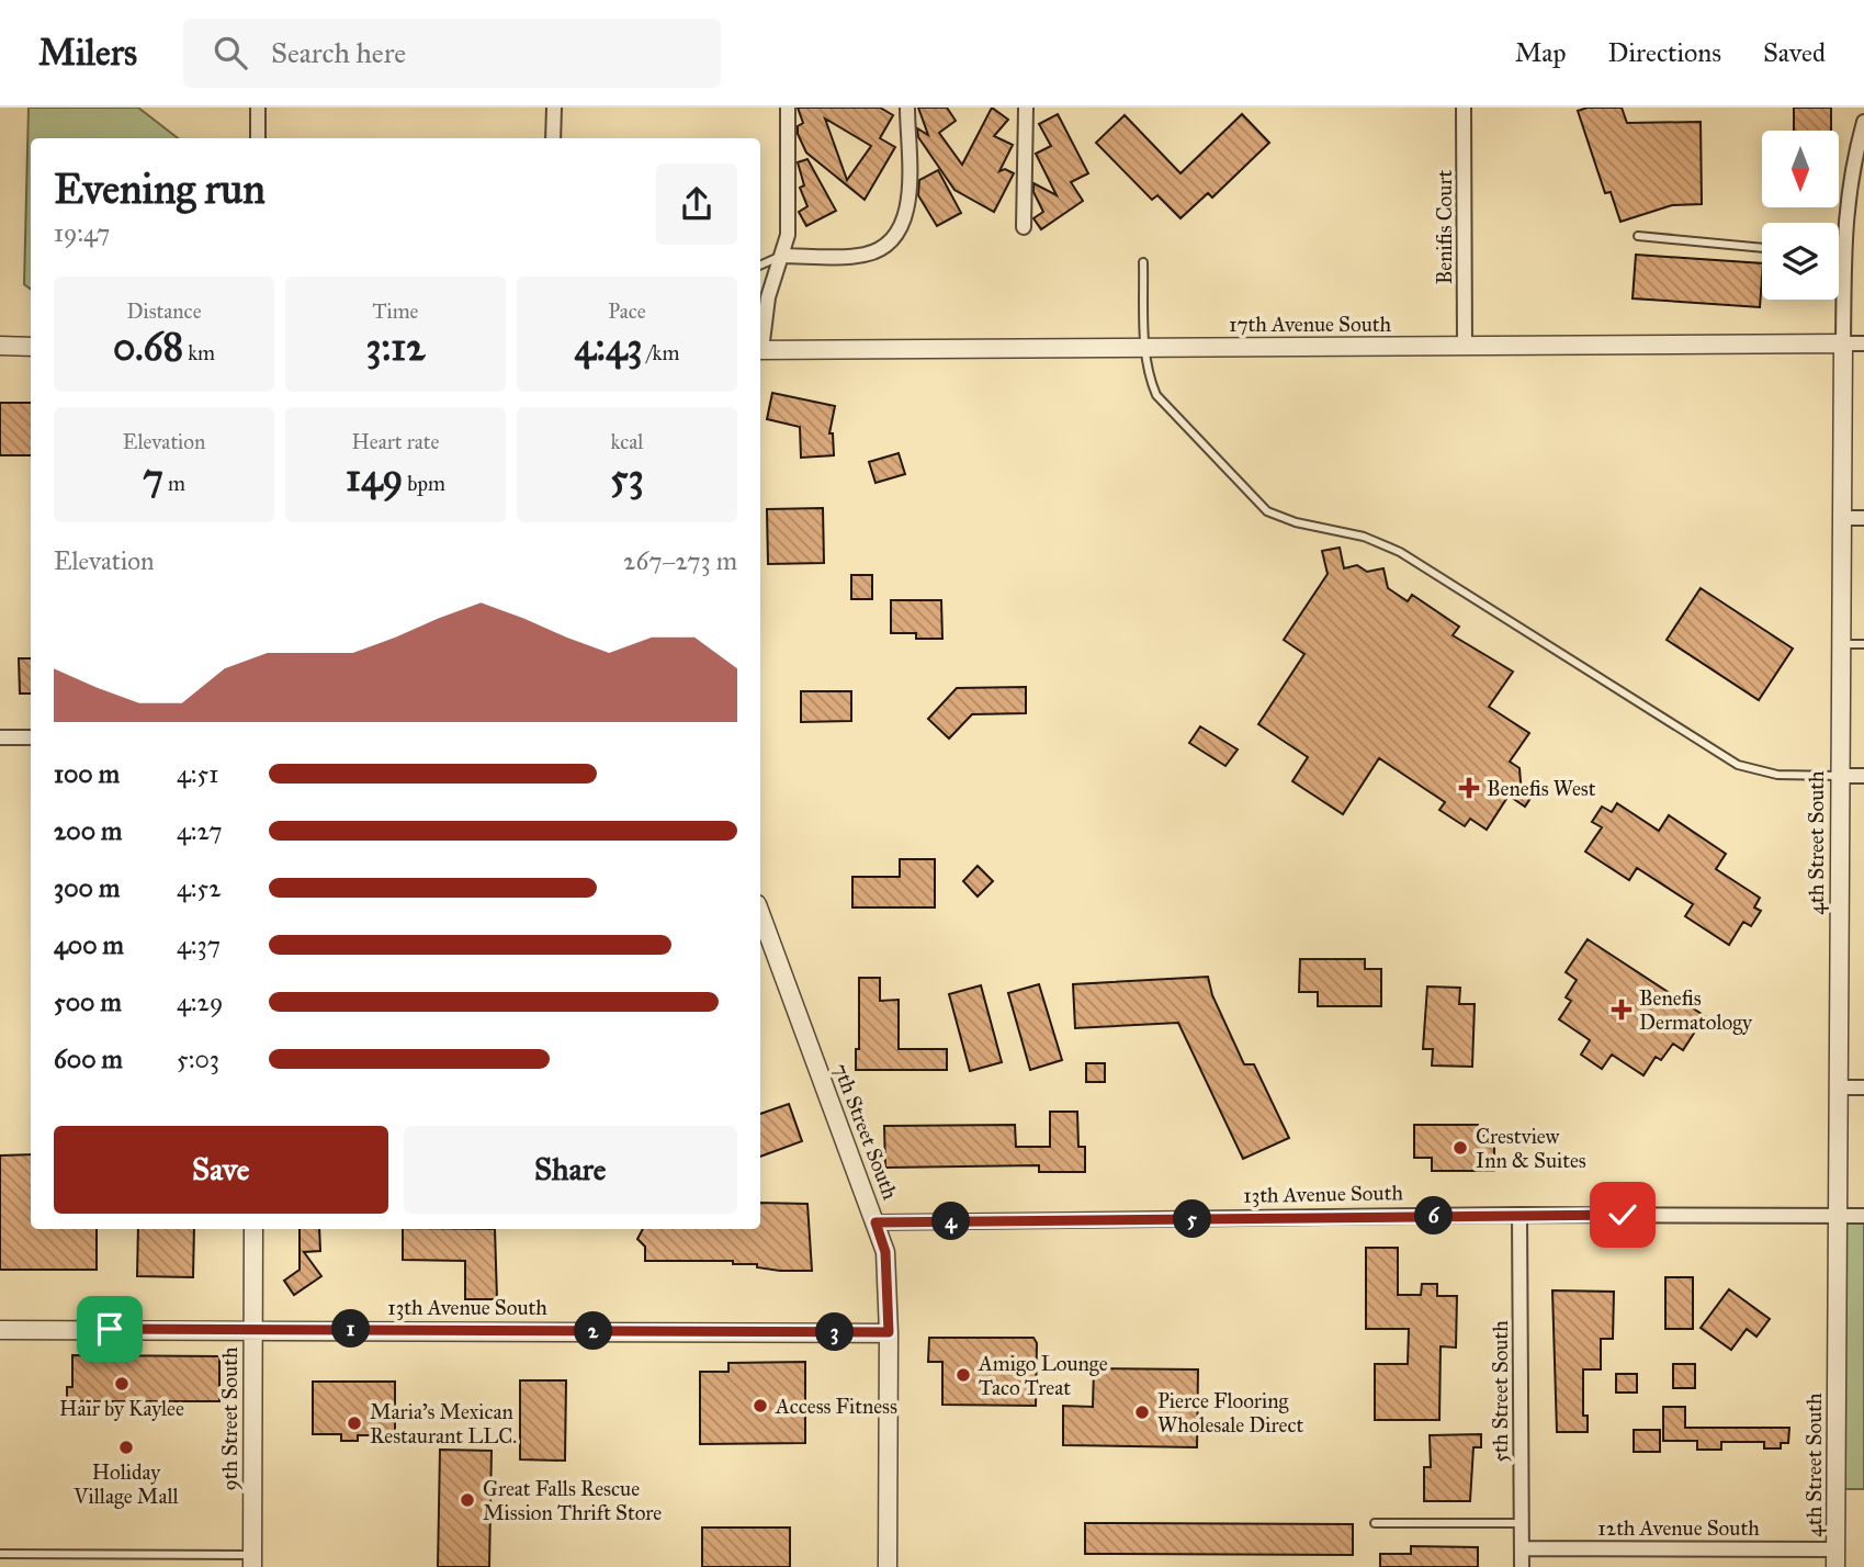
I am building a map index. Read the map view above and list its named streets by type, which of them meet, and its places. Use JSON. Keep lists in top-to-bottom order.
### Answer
{
  "streets": {
    "street": [
      "Benifis Court",
      "17th Avenue South",
      "4th Street South",
      "7th Street South",
      "13th Avenue South",
      "5th Street South",
      "9th Street South",
      "12th Avenue South"
    ]
  },
  "crossings": [
    ["Benifis Court", "17th Avenue South"],
    ["17th Avenue South", "4th Street South"],
    ["4th Street South", "13th Avenue South"],
    ["4th Street South", "12th Avenue South"],
    ["7th Street South", "13th Avenue South"],
    ["13th Avenue South", "5th Street South"],
    ["13th Avenue South", "9th Street South"],
    ["5th Street South", "12th Avenue South"]
  ],
  "places": {
    "health": ["Benefis West", "Benefis Dermatology"],
    "other": [
      "Crestview Inn & Suites",
      "Amigo Lounge Taco Treat",
      "Hair by Kaylee",
      "Access Fitness",
      "Pierce Flooring Wholesale Direct",
      "Maria's Mexican Restaurant LLC.",
      "Holiday Village Mall",
      "Great Falls Rescue Mission Thrift Store"
    ]
  },
  "north": "bottom",
  "page": {
    "header": "Milers",
    "search": "Search here",
    "nav": ["Map", "Directions", "Saved"],
    "heading": ["Evening run", "19:47"],
    "stats": [
      ["Distance", "0.68 km"],
      ["Time", "3:12"],
      ["Pace", "4:43 /km"],
      ["Elevation", "7 m"],
      ["Heart rate", "149 bpm"],
      ["kcal", "53"]
    ],
    "chart": ["Elevation", "267–273 m"],
    "list": [
      {
        "name": "100 m",
        "note": "4:51"
      },
      {
        "name": "200 m",
        "note": "4:27"
      },
      {
        "name": "300 m",
        "note": "4:52"
      },
      {
        "name": "400 m",
        "note": "4:37"
      },
      {
        "name": "500 m",
        "note": "4:29"
      },
      {
        "name": "600 m",
        "note": "5:03"
      }
    ],
    "buttons": ["Save", "Share"],
    "pins": [
      "6",
      "5",
      "4",
      "1",
      "2",
      "3"
    ]
  }
}
